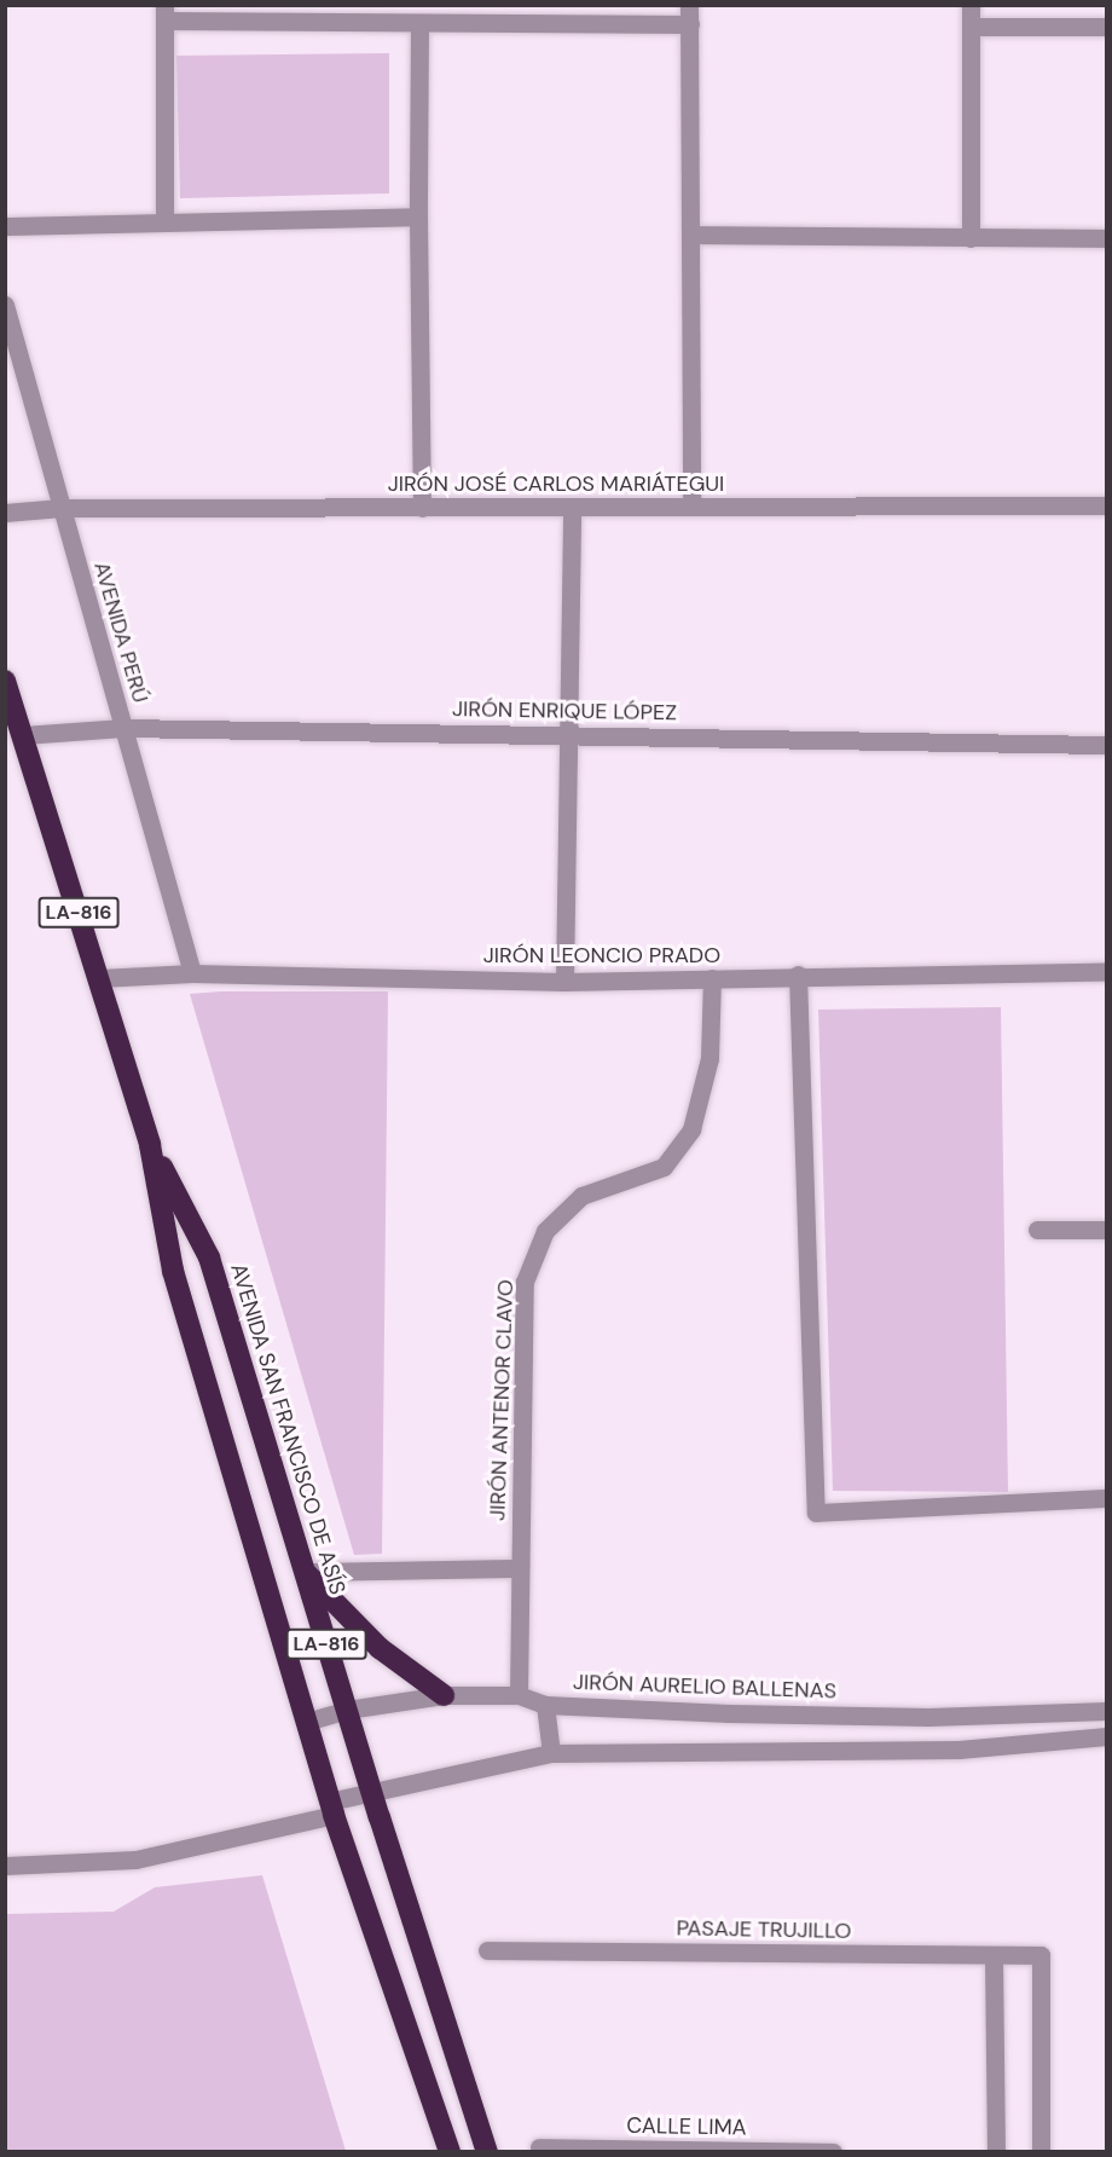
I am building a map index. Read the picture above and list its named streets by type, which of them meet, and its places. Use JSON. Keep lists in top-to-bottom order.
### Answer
{
  "streets": {
    "highway": ["LA-816", "AVENIDA SAN FRANCISCO DE ASÍS"],
    "street": [
      "JIRÓN JOSÉ CARLOS MARIÁTEGUI",
      "AVENIDA PERÚ",
      "JIRÓN ENRIQUE LÓPEZ",
      "JIRÓN LEONCIO PRADO",
      "JIRÓN ANTENOR CLAVO",
      "JIRÓN AURELIO BALLENAS",
      "PASAJE TRUJILLO",
      "CALLE LIMA"
    ]
  },
  "crossings": [
    ["JIRÓN JOSÉ CARLOS MARIÁTEGUI", "AVENIDA PERÚ"],
    ["AVENIDA PERÚ", "JIRÓN ENRIQUE LÓPEZ"],
    ["AVENIDA PERÚ", "JIRÓN LEONCIO PRADO"],
    ["JIRÓN ENRIQUE LÓPEZ", "AVENIDA SAN FRANCISCO DE ASÍS"],
    ["JIRÓN LEONCIO PRADO", "JIRÓN ANTENOR CLAVO"],
    ["JIRÓN LEONCIO PRADO", "AVENIDA SAN FRANCISCO DE ASÍS"],
    ["JIRÓN ANTENOR CLAVO", "JIRÓN AURELIO BALLENAS"],
    ["AVENIDA SAN FRANCISCO DE ASÍS", "JIRÓN AURELIO BALLENAS"]
  ]
}
